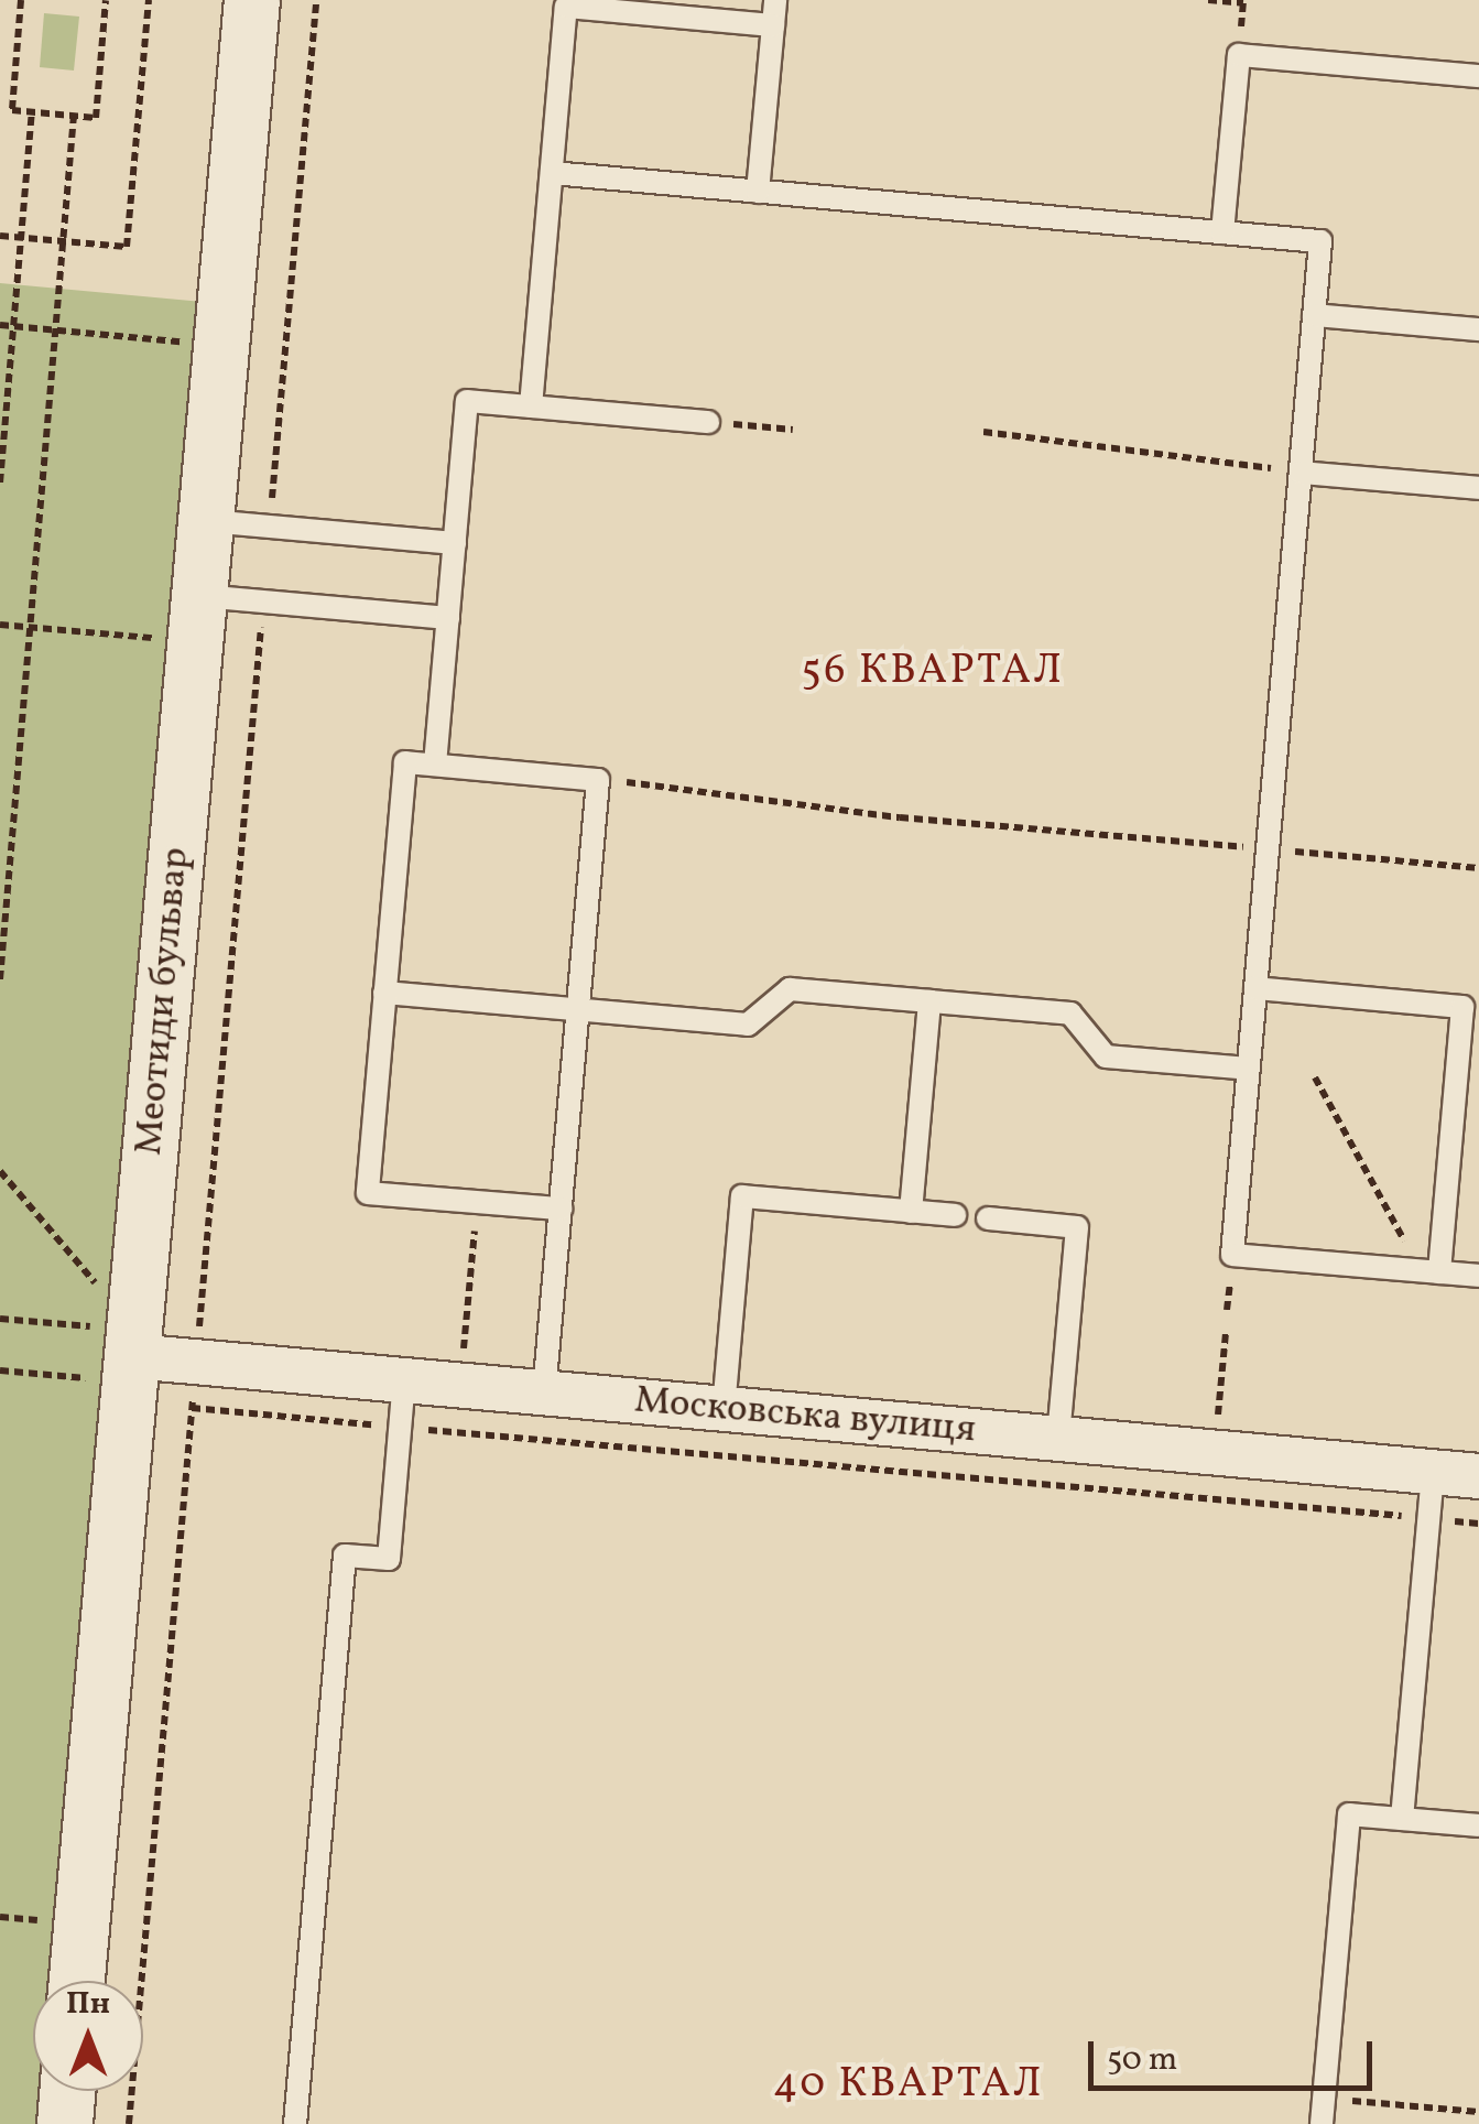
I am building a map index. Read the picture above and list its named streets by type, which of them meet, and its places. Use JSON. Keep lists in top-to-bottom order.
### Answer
{
  "streets": {
    "street": ["Меотиди бульвар", "Московська вулиця"]
  },
  "crossings": [
    ["Меотиди бульвар", "Московська вулиця"]
  ],
  "districts": ["56 КВАРТАЛ", "40 КВАРТАЛ"],
  "scale_bar": "50 m",
  "north": "top"
}
